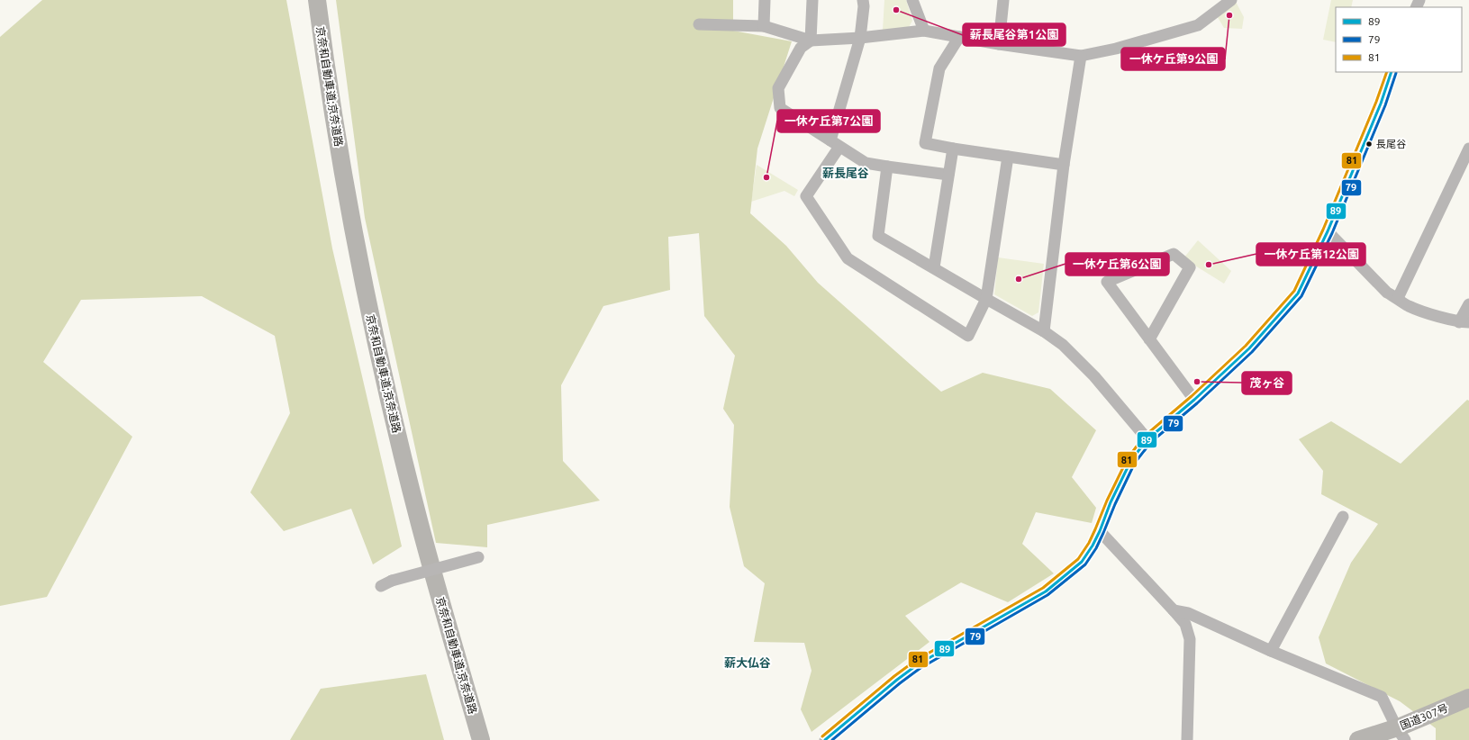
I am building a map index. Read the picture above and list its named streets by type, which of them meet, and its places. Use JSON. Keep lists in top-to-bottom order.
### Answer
{
  "streets": {
    "highway": ["京奈和自動車道;京奈道路", "国道307号"]
  },
  "districts": ["薪長尾谷", "薪大仏谷"],
  "places": [
    "薪長尾谷第1公園",
    "一休ケ丘第9公園",
    "長尾谷",
    "一休ケ丘第7公園",
    "一休ケ丘第12公園",
    "一休ケ丘第6公園",
    "茂ヶ谷"
  ],
  "lines": ["transit line 89", "transit line 81", "transit line 79"],
  "legend": ["89", "79", "81"]
}
